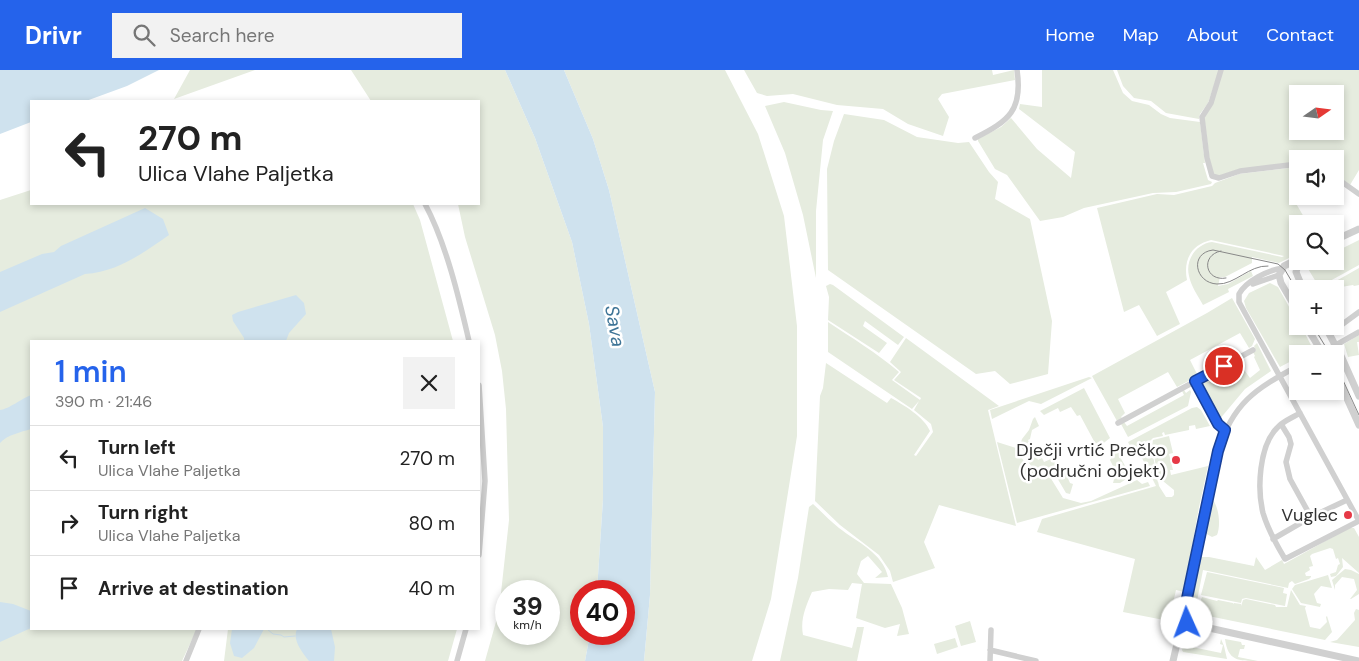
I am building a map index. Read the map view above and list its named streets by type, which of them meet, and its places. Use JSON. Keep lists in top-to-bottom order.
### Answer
{
  "water": ["Sava"],
  "places": ["Dječji vrtić Prečko (područni objekt)", "Vuglec"],
  "north": "right",
  "page": {
    "header": "Drivr",
    "search": "Search here",
    "nav": [
      "Home",
      "Map",
      "About",
      "Contact"
    ],
    "map_buttons": ["+", "−"],
    "turn": ["270 m", "Ulica Vlahe Paljetka"],
    "heading": ["1 min", "390 m · 21:46"],
    "list": [
      {
        "name": "Turn left",
        "note": "Ulica Vlahe Paljetka",
        "value": "270 m"
      },
      {
        "name": "Turn right",
        "note": "Ulica Vlahe Paljetka",
        "value": "80 m"
      },
      {
        "name": "Arrive at destination",
        "value": "40 m"
      }
    ],
    "speed": "39 km/h",
    "limit": "40"
  }
}
